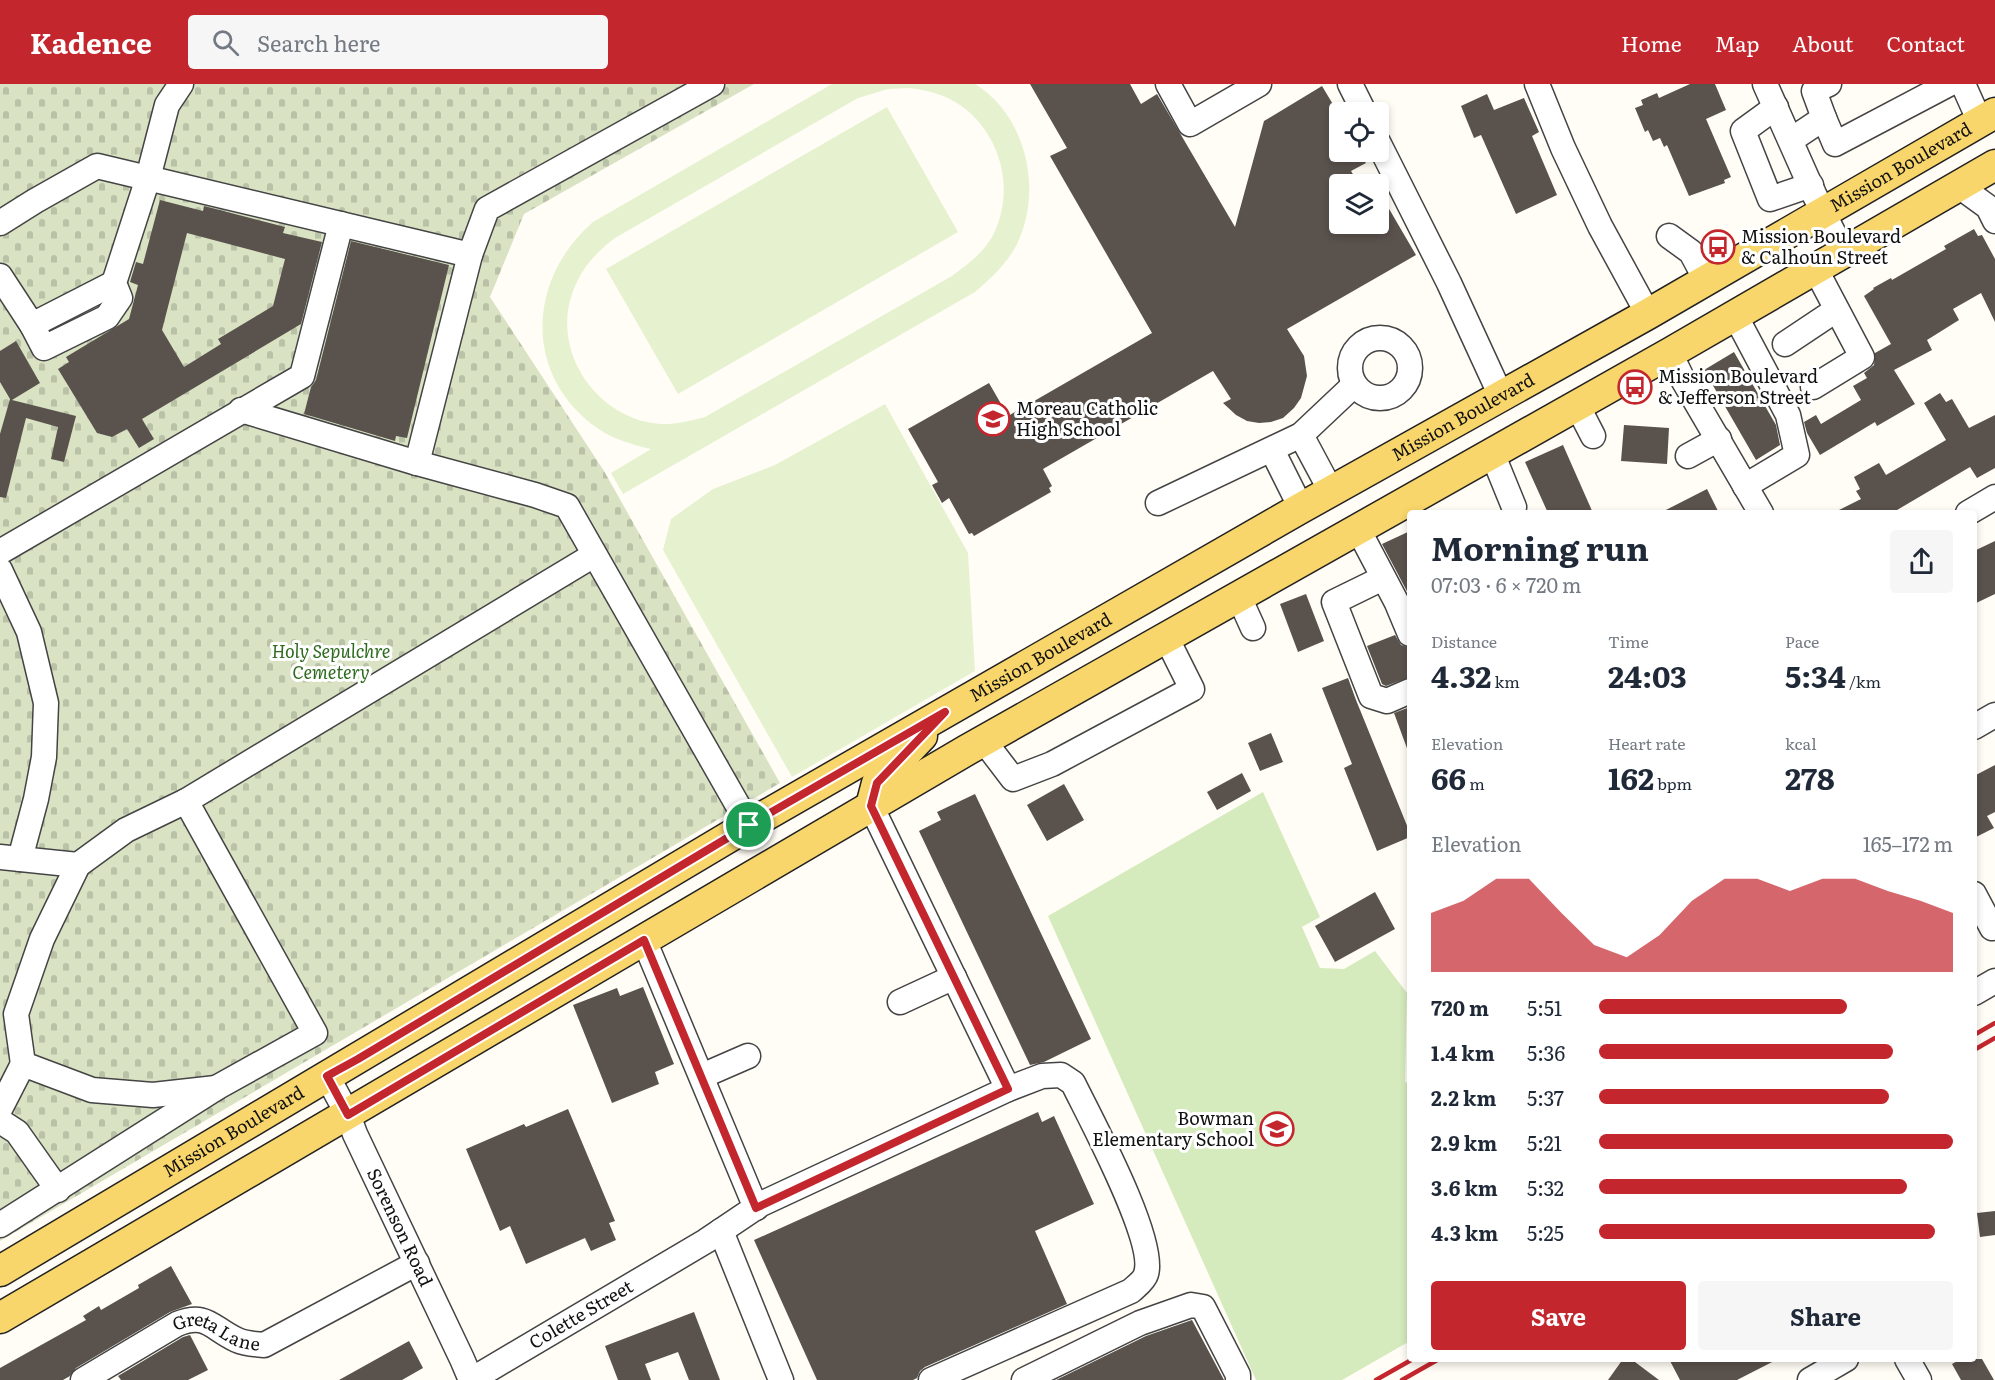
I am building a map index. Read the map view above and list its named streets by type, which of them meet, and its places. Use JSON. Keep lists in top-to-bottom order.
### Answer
{
  "streets": {
    "main road": ["Mission Boulevard"],
    "street": ["Sorenson Road", "Colette Street", "Greta Lane"]
  },
  "crossings": [
    ["Mission Boulevard", "Sorenson Road"],
    ["Sorenson Road", "Colette Street"],
    ["Sorenson Road", "Greta Lane"]
  ],
  "parks": ["Holy Sepulchre Cemetery"],
  "places": {
    "bus stop": ["Mission Boulevard & Calhoun Street", "Mission Boulevard & Jefferson Street"],
    "school or university": ["Moreau Catholic High School", "Bowman Elementary School"]
  },
  "page": {
    "header": "Kadence",
    "search": "Search here",
    "nav": [
      "Home",
      "Map",
      "About",
      "Contact"
    ],
    "heading": ["Morning run", "07:03 · 6 × 720 m"],
    "stats": [
      ["Distance", "4.32 km"],
      ["Time", "24:03"],
      ["Pace", "5:34 /km"],
      ["Elevation", "66 m"],
      ["Heart rate", "162 bpm"],
      ["kcal", "278"]
    ],
    "chart": ["Elevation", "165–172 m"],
    "list": [
      {
        "name": "720 m",
        "note": "5:51"
      },
      {
        "name": "1.4 km",
        "note": "5:36"
      },
      {
        "name": "2.2 km",
        "note": "5:37"
      },
      {
        "name": "2.9 km",
        "note": "5:21"
      },
      {
        "name": "3.6 km",
        "note": "5:32"
      },
      {
        "name": "4.3 km",
        "note": "5:25"
      }
    ],
    "buttons": ["Save", "Share"]
  }
}
